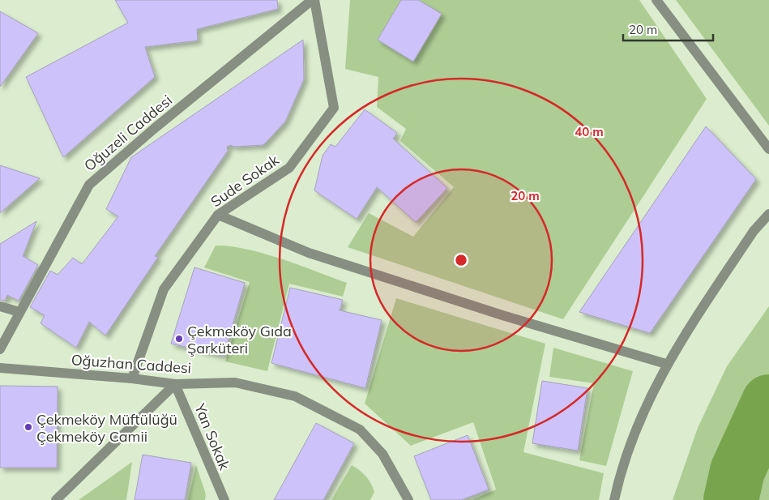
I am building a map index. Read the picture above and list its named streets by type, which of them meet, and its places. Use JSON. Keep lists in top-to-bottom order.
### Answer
{
  "streets": {
    "street": [
      "Oğuzeli Caddesi",
      "Sude Sokak",
      "Oğuzhan Caddesi",
      "Yan Sokak"
    ]
  },
  "crossings": [
    ["Oğuzeli Caddesi", "Sude Sokak"],
    ["Sude Sokak", "Oğuzhan Caddesi"],
    ["Oğuzhan Caddesi", "Yan Sokak"]
  ],
  "places": ["Çekmeköy Gıda Şarküteri", "Çekmeköy Müftülüğü Çekmeköy Camii"],
  "scale_bar": "20 m",
  "rings": ["40 m", "20 m"]
}
